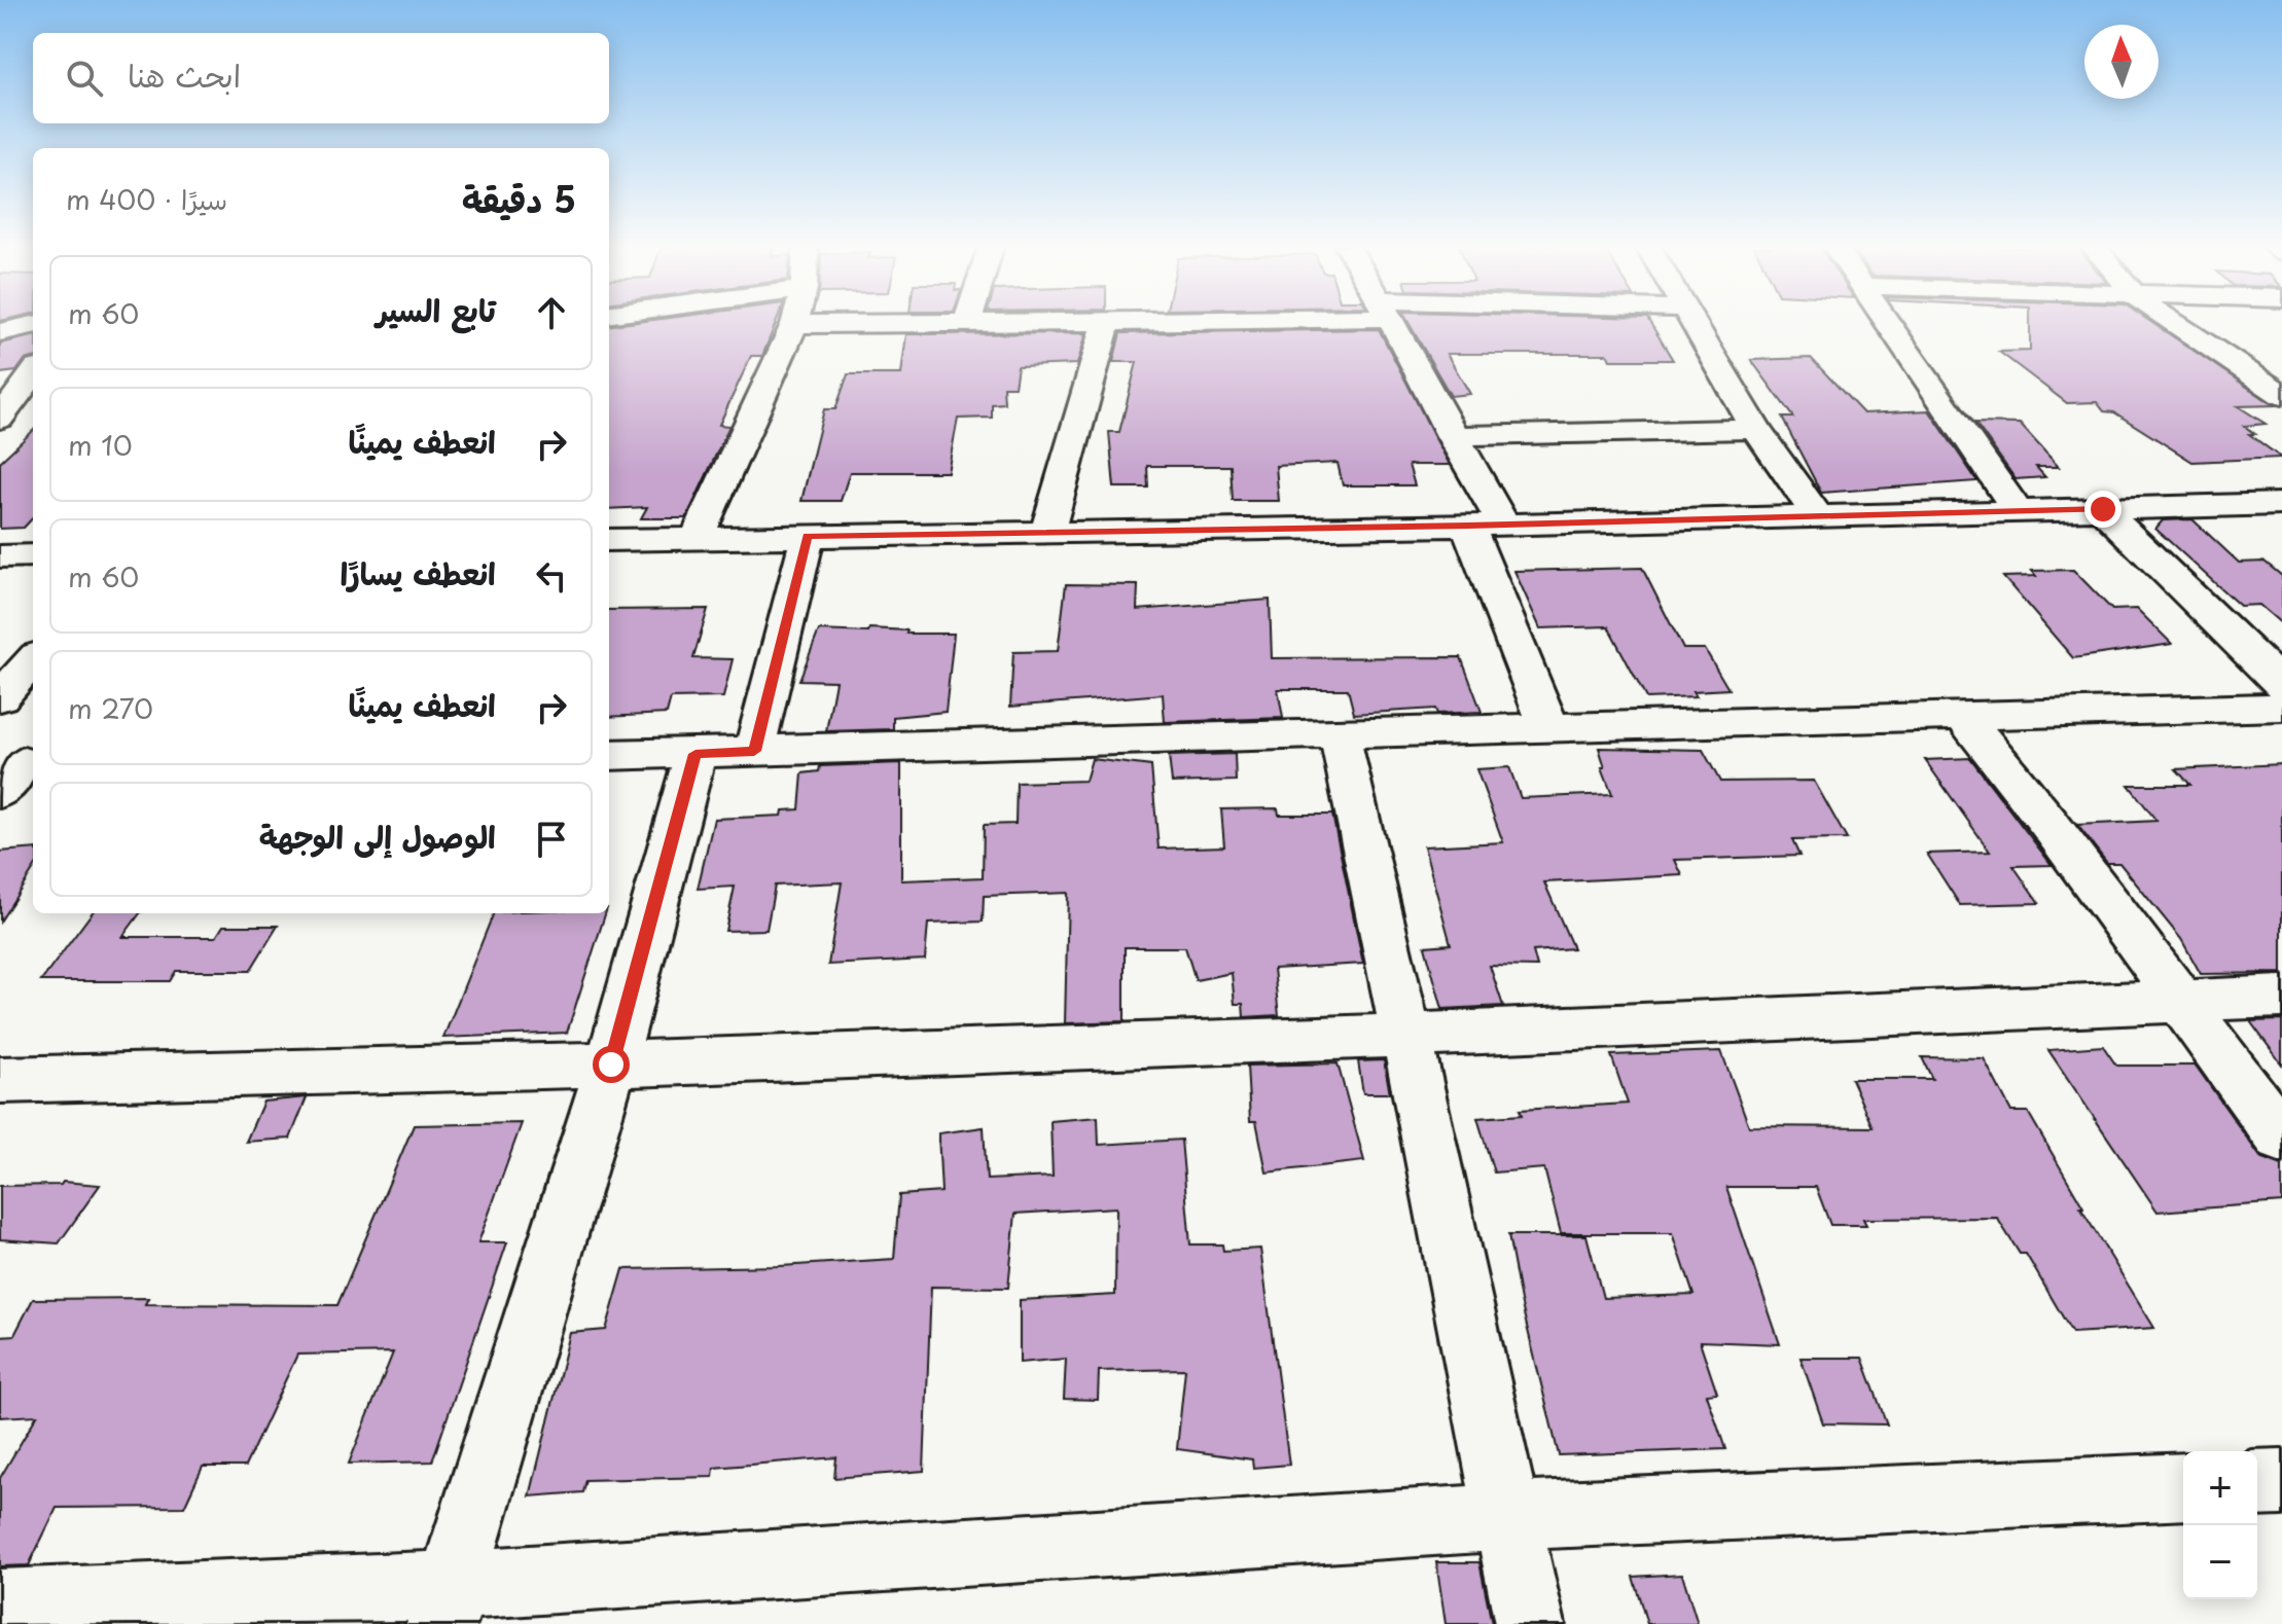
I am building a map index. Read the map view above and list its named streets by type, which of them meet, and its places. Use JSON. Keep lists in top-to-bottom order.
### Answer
{
  "north": "top",
  "page": {
    "search": "ابحث هنا",
    "heading": ["5 دقيقة", "سيرًا · 400 m"],
    "list": [
      ["تابع السير", "60 m"],
      ["انعطف يمينًا", "10 m"],
      ["انعطف يسارًا", "60 m"],
      ["انعطف يمينًا", "270 m"],
      "الوصول إلى الوجهة"
    ],
    "map_buttons": ["+", "−"]
  }
}
